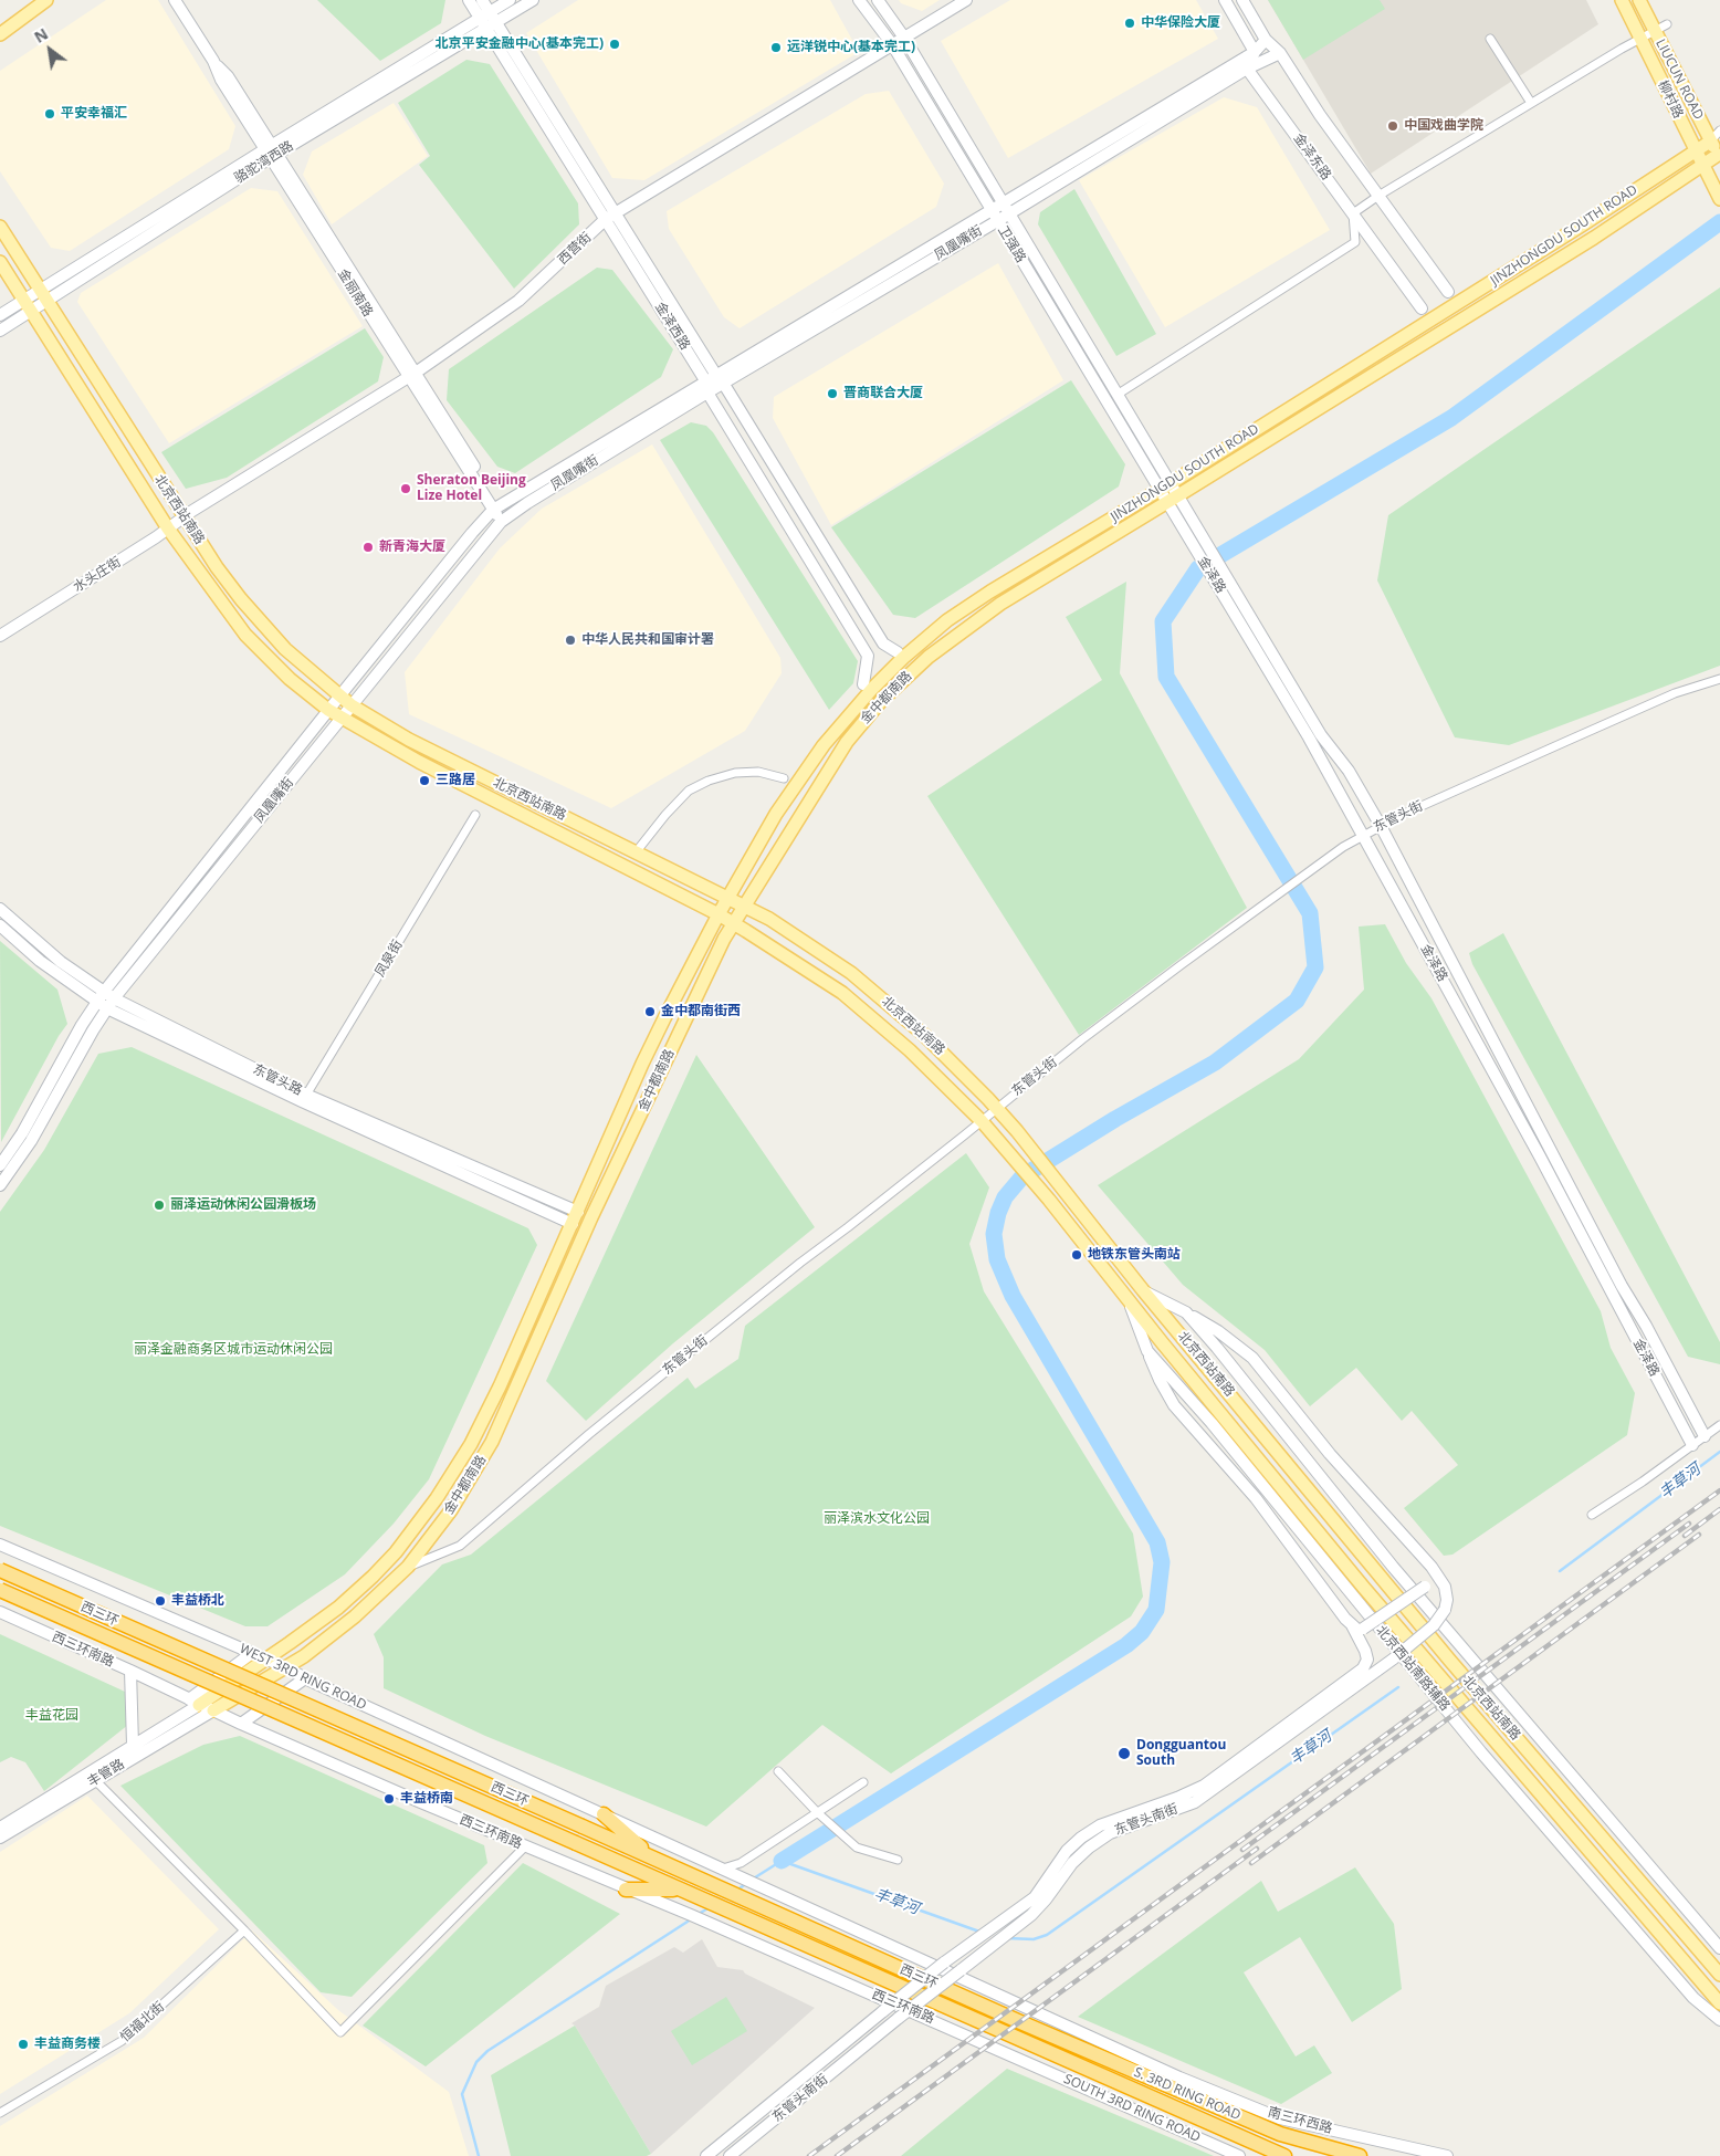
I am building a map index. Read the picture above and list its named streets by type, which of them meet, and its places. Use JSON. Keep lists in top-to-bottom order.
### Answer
{
  "streets": {
    "highway": ["西三环", "S. 3RD RING ROAD"],
    "main road": [
      "LIUCUN ROAD",
      "柳村路",
      "JINZHONGDU SOUTH ROAD",
      "北京西站南路",
      "金中都南路"
    ],
    "street": [
      "金泽东路",
      "骆驼湾西路",
      "凤凰嘴街",
      "卫强路",
      "西营街",
      "金丽南路",
      "金泽西路",
      "水头庄街",
      "金泽路",
      "东管头街",
      "凤泉街",
      "东管头路",
      "西三环南路",
      "北京西站南路辅路",
      "WEST 3RD RING ROAD",
      "丰管路",
      "东管头南街",
      "恒福北街",
      "SOUTH 3RD RING ROAD",
      "南三环西路"
    ]
  },
  "crossings": [
    ["LIUCUN ROAD", "JINZHONGDU SOUTH ROAD"],
    ["柳村路", "JINZHONGDU SOUTH ROAD"],
    ["金泽东路", "凤凰嘴街"],
    ["骆驼湾西路", "金丽南路"],
    ["骆驼湾西路", "金泽西路"],
    ["骆驼湾西路", "北京西站南路"],
    ["JINZHONGDU SOUTH ROAD", "卫强路"],
    ["JINZHONGDU SOUTH ROAD", "北京西站南路"],
    ["JINZHONGDU SOUTH ROAD", "金泽路"],
    ["JINZHONGDU SOUTH ROAD", "金中都南路"],
    ["凤凰嘴街", "卫强路"],
    ["凤凰嘴街", "金丽南路"],
    ["凤凰嘴街", "金泽西路"],
    ["凤凰嘴街", "北京西站南路"],
    ["凤凰嘴街", "东管头路"],
    ["卫强路", "西营街"],
    ["卫强路", "金泽路"],
    ["西营街", "金丽南路"],
    ["西营街", "金泽西路"],
    ["西营街", "北京西站南路"],
    ["西营街", "水头庄街"],
    ["北京西站南路", "水头庄街"],
    ["北京西站南路", "金中都南路"],
    ["北京西站南路", "东管头街"],
    ["北京西站南路", "北京西站南路辅路"],
    ["金泽路", "金中都南路"],
    ["金泽路", "东管头街"],
    ["金中都南路", "东管头街"],
    ["金中都南路", "东管头路"],
    ["金中都南路", "西三环南路"],
    ["金中都南路", "WEST 3RD RING ROAD"],
    ["金中都南路", "丰管路"],
    ["凤泉街", "东管头路"],
    ["西三环", "S. 3RD RING ROAD"],
    ["西三环南路", "丰管路"],
    ["西三环南路", "SOUTH 3RD RING ROAD"],
    ["北京西站南路辅路", "东管头南街"],
    ["WEST 3RD RING ROAD", "丰管路"]
  ],
  "water": ["丰草河"],
  "parks": ["丽泽金融商务区城市运动休闲公园", "丽泽滨水文化公园", "丰益花园"],
  "places": [
    "中华保险大厦",
    "北京平安金融中心(基本完工)",
    "远洋锐中心(基本完工)",
    "平安幸福汇",
    "中国戏曲学院",
    "晋商联合大厦",
    "Sheraton Beijing Lize Hotel",
    "新青海大厦",
    "中华人民共和国审计署",
    "三路居",
    "金中都南街西",
    "丽泽运动休闲公园滑板场",
    "地铁东管头南站",
    "丰益桥北",
    "Dongguantou South",
    "丰益桥南",
    "丰益商务楼"
  ],
  "north": "top left"
}
